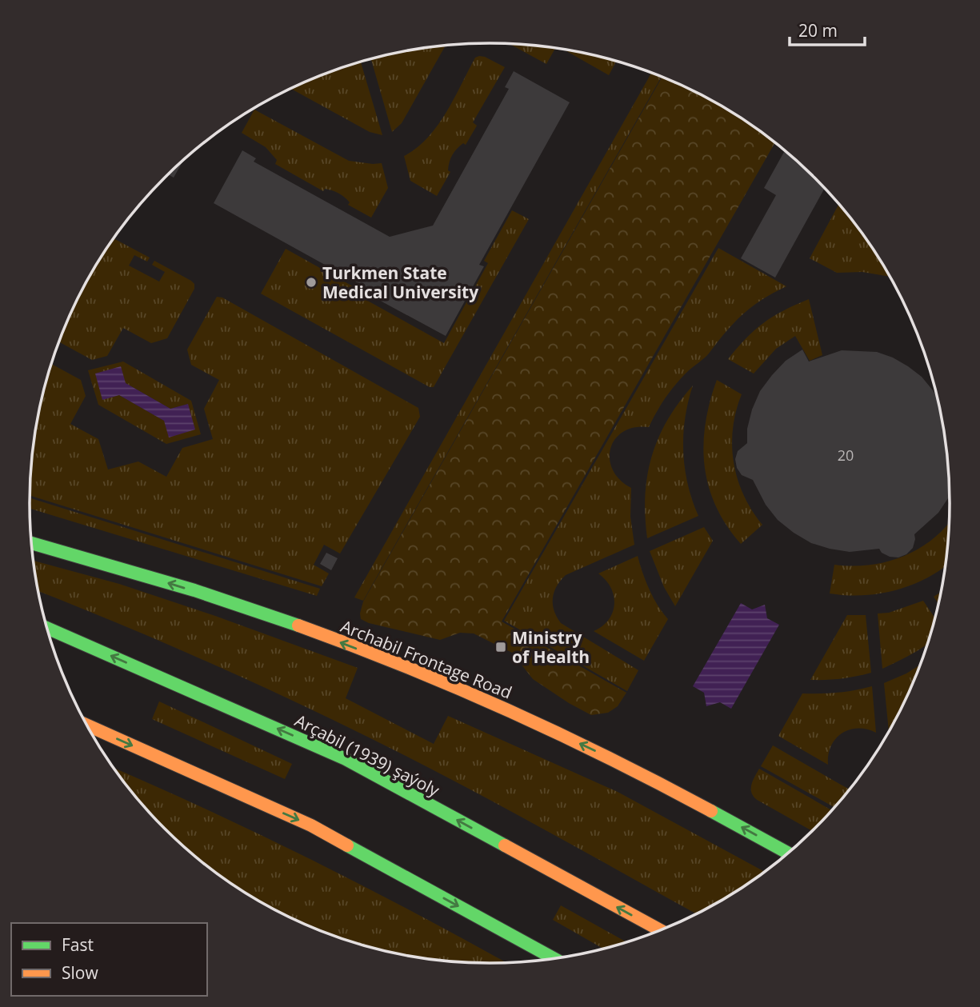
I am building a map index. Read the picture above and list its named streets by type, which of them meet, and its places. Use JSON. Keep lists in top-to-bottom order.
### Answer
{
  "streets": {
    "main road": ["Archabil Frontage Road", "Arçabil (1939) şaýoly"]
  },
  "one_way": ["Archabil Frontage Road"],
  "places": {
    "other": ["Turkmen State Medical University"],
    "transit": ["Ministry of Health"]
  },
  "house_numbers": ["20"],
  "legend": ["Fast", "Slow"],
  "scale_bar": "20 m"
}
